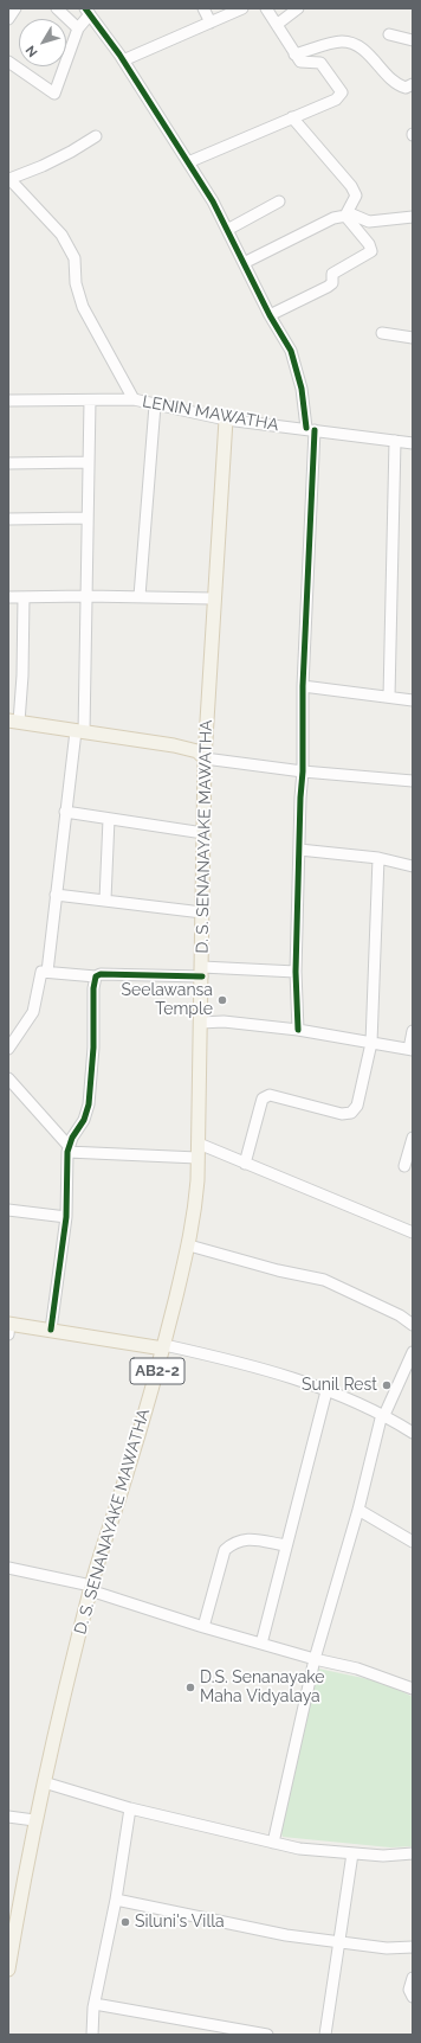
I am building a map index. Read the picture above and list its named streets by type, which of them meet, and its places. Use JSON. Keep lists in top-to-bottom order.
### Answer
{
  "streets": {
    "main road": ["D. S. SENANAYAKE MAWATHA", "AB2-2"],
    "street": ["LENIN MAWATHA"]
  },
  "crossings": [
    ["LENIN MAWATHA", "D. S. SENANAYAKE MAWATHA"]
  ],
  "places": [
    "Seelawansa Temple",
    "Sunil Rest",
    "D.S. Senanayake Maha Vidyalaya",
    "Siluni's Villa"
  ],
  "north": "bottom left"
}
